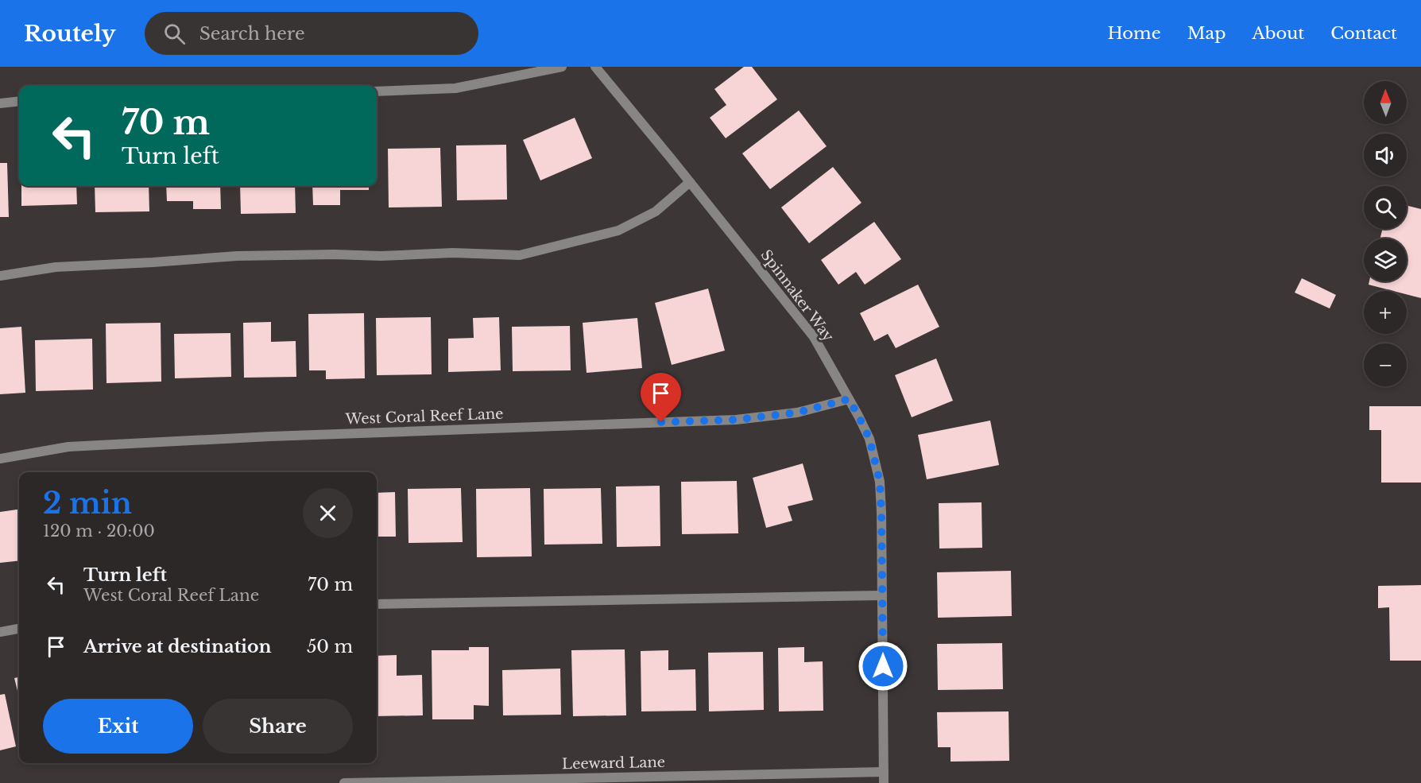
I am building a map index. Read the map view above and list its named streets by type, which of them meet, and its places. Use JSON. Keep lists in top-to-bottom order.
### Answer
{
  "streets": {
    "street": ["Spinnaker Way", "West Coral Reef Lane", "Leeward Lane"]
  },
  "crossings": [
    ["Spinnaker Way", "West Coral Reef Lane"],
    ["Spinnaker Way", "Leeward Lane"]
  ],
  "north": "top",
  "page": {
    "header": "Routely",
    "search": "Search here",
    "nav": [
      "Home",
      "Map",
      "About",
      "Contact"
    ],
    "map_buttons": ["+", "−"],
    "turn": ["70 m", "Turn left"],
    "heading": ["2 min", "120 m · 20:00"],
    "list": [
      {
        "name": "Turn left",
        "note": "West Coral Reef Lane",
        "value": "70 m"
      },
      {
        "name": "Arrive at destination",
        "value": "50 m"
      }
    ],
    "buttons": ["Exit", "Share"]
  }
}
